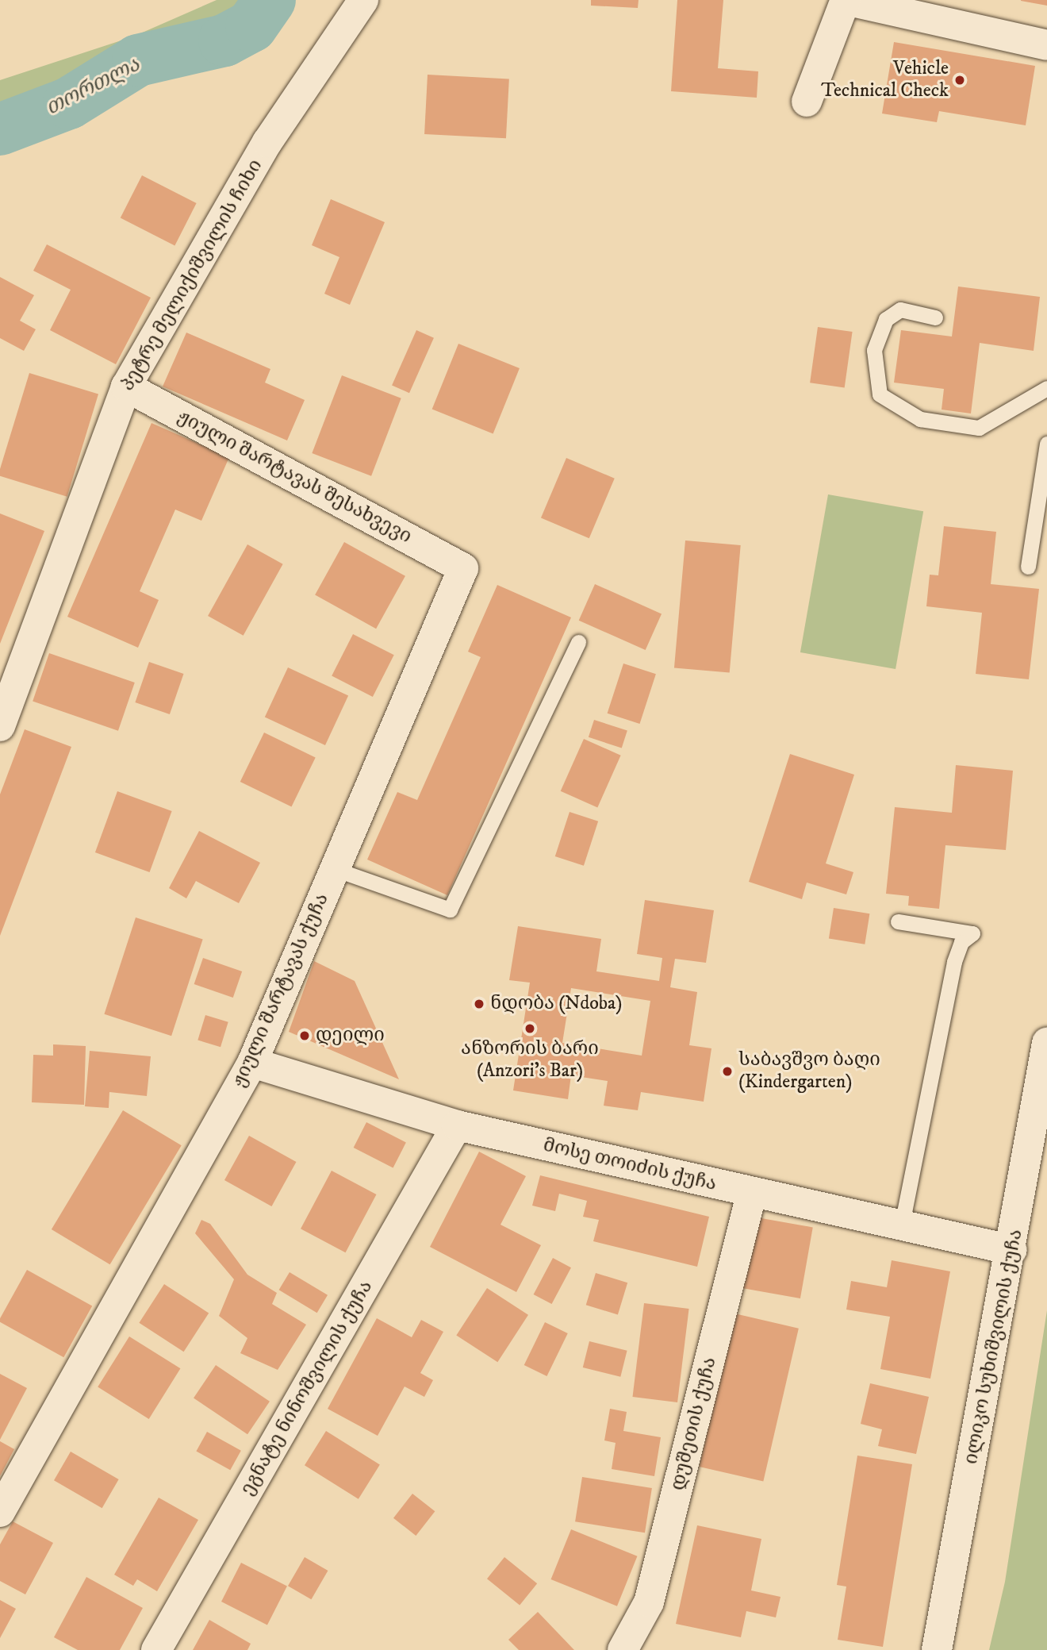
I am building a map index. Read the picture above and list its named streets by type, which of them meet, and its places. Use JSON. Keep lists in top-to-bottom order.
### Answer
{
  "streets": {
    "street": [
      "პეტრე მელიქიშვილის ჩიხი",
      "ჟიული შარტავას შესახვევი",
      "ჟიული შარტავას ქუჩა",
      "მოსე თოიძის ქუჩა",
      "ილიკო სუხიშვილის ქუჩა",
      "ეგნატე ნინოშვილის ქუჩა",
      "დუშეთის ქუჩა"
    ]
  },
  "crossings": [
    ["პეტრე მელიქიშვილის ჩიხი", "ჟიული შარტავას შესახვევი"],
    ["ჟიული შარტავას შესახვევი", "ჟიული შარტავას ქუჩა"],
    ["ჟიული შარტავას ქუჩა", "მოსე თოიძის ქუჩა"],
    ["მოსე თოიძის ქუჩა", "ილიკო სუხიშვილის ქუჩა"],
    ["მოსე თოიძის ქუჩა", "ეგნატე ნინოშვილის ქუჩა"],
    ["მოსე თოიძის ქუჩა", "დუშეთის ქუჩა"]
  ],
  "water": ["თორთლა"],
  "places": [
    "Vehicle Technical Check",
    "ნდობა (Ndoba)",
    "ანზორის ბარი (Anzori's Bar)",
    "დეილი",
    "საბავშვო ბაღი (Kindergarten)"
  ]
}
